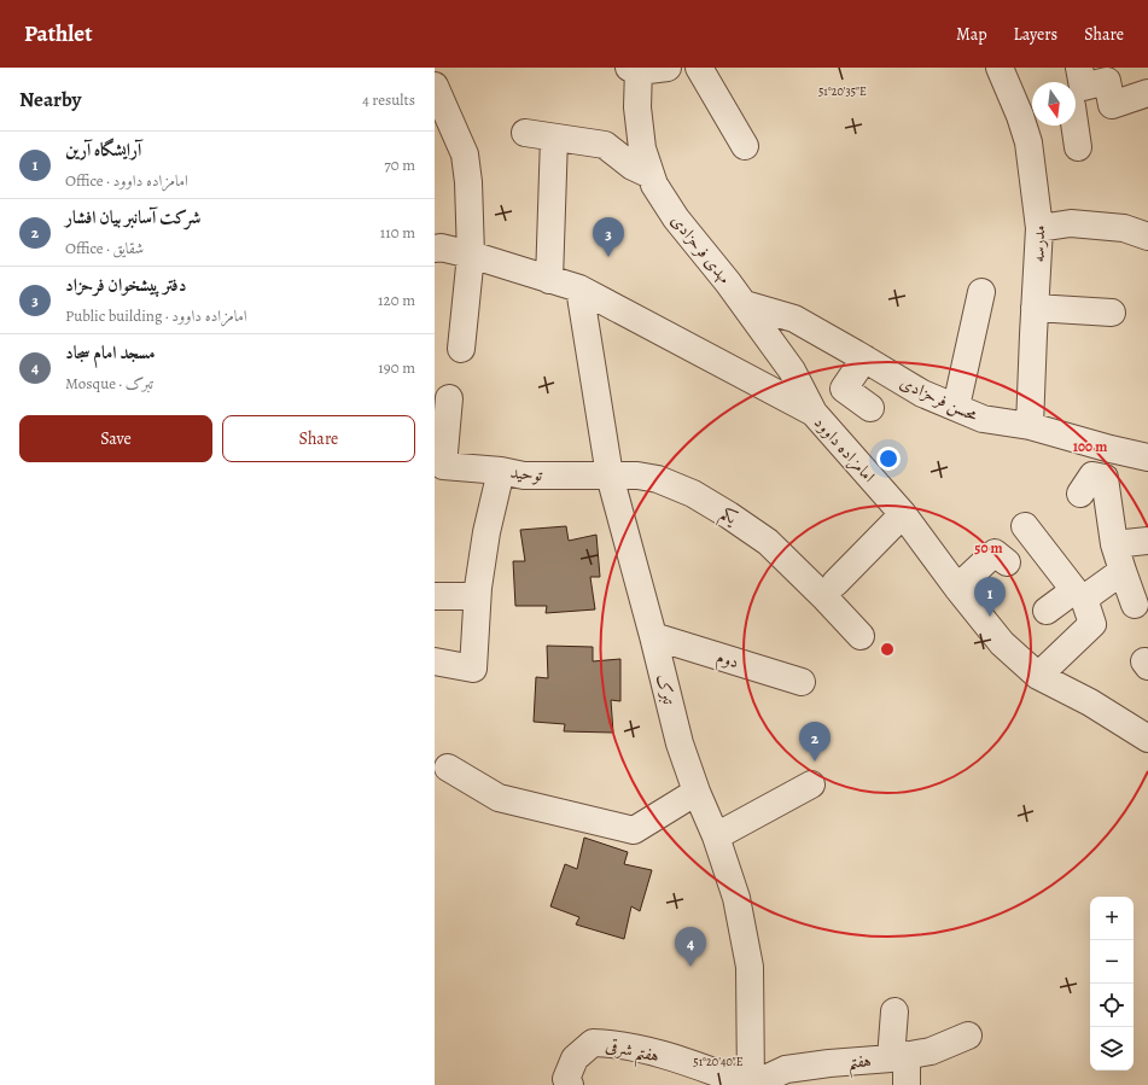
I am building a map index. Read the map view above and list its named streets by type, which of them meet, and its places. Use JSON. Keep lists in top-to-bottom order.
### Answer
{
  "streets": {
    "street": [
      "مدرسه",
      "مهدی فرحزادی",
      "محسن فرحزادی",
      "امامزاده داوود",
      "توحید",
      "یکم",
      "دوم",
      "تبرک",
      "هفتم شرقی",
      "هفتم"
    ]
  },
  "crossings": [
    ["مدرسه", "محسن فرحزادی"],
    ["مهدی فرحزادی", "محسن فرحزادی"],
    ["مهدی فرحزادی", "امامزاده داوود"],
    ["امامزاده داوود", "تبرک"],
    ["توحید", "یکم"],
    ["توحید", "تبرک"],
    ["یکم", "تبرک"],
    ["دوم", "تبرک"],
    ["تبرک", "هفتم شرقی"],
    ["تبرک", "هفتم"],
    ["هفتم شرقی", "هفتم"]
  ],
  "north": "bottom",
  "page": {
    "header": "Pathlet",
    "nav": ["Map", "Layers", "Share"],
    "heading": ["Nearby", "4 results"],
    "list": [
      {
        "mark": "1",
        "name": "آرایشگاه آرین",
        "note": "Office · امامزاده داوود",
        "value": "70 m"
      },
      {
        "mark": "2",
        "name": "شرکت آسانبر بیان افشار",
        "note": "Office · شقایق",
        "value": "110 m"
      },
      {
        "mark": "3",
        "name": "دفتر پیشخوان فرحزاد",
        "note": "Public building · امامزاده داوود",
        "value": "120 m"
      },
      {
        "mark": "4",
        "name": "مسجد امام سجاد",
        "note": "Mosque · تبرک",
        "value": "190 m"
      }
    ],
    "pins": [
      "3",
      "1",
      "2",
      "4"
    ],
    "buttons": ["Save", "Share"],
    "map_buttons": ["+", "−"]
  },
  "coordinates": ["51°20'35\"E", "51°20'40\"E"],
  "rings": ["100 m", "50 m"]
}
